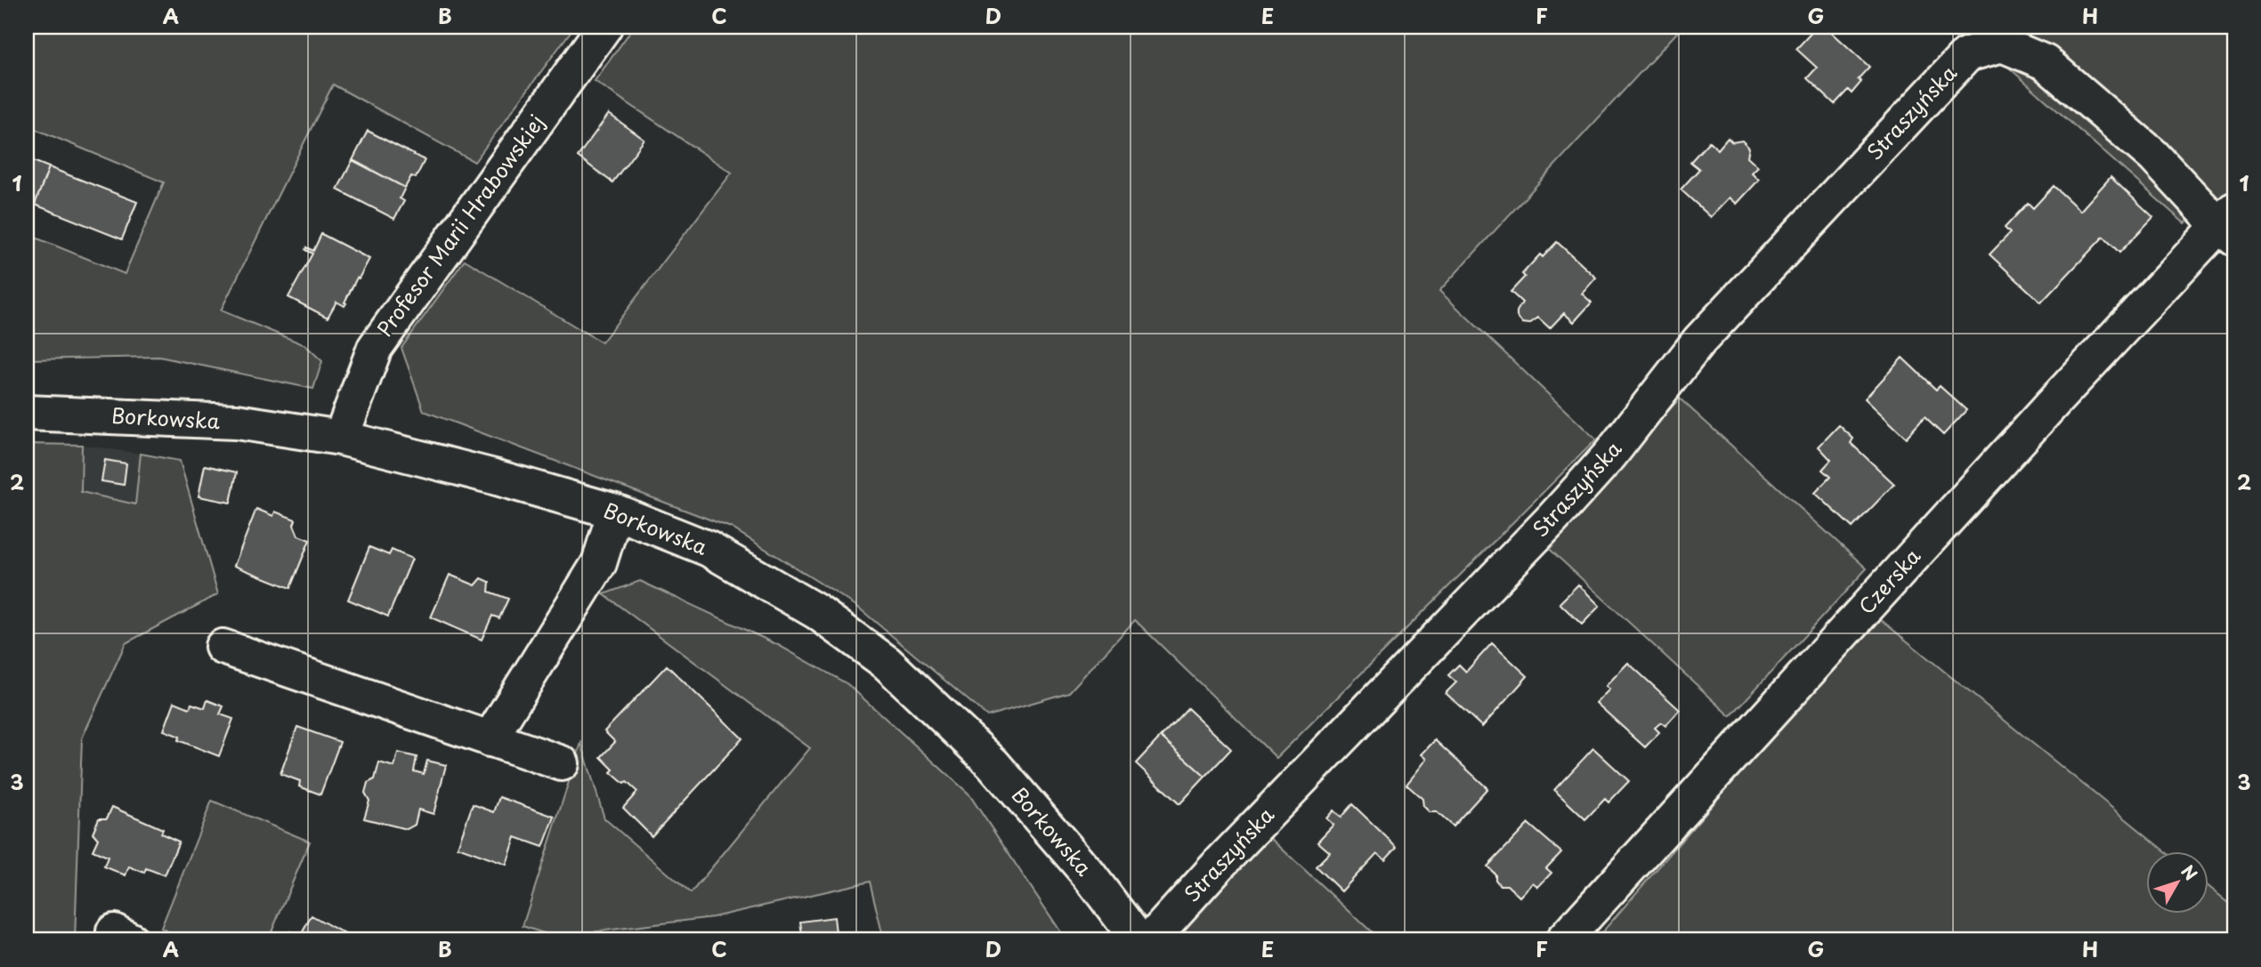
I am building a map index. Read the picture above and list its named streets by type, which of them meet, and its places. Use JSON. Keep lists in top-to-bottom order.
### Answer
{
  "streets": {
    "street": [
      "Straszyńska",
      "Profesor Marii Hrabowskiej",
      "Borkowska",
      "Czerska"
    ]
  },
  "crossings": [
    ["Straszyńska", "Czerska"],
    ["Profesor Marii Hrabowskiej", "Borkowska"]
  ],
  "north": "top right",
  "grid": {
    "columns": [
      "A",
      "B",
      "C",
      "D",
      "E",
      "F",
      "G",
      "H"
    ],
    "rows": ["1", "2", "3"]
  }
}
